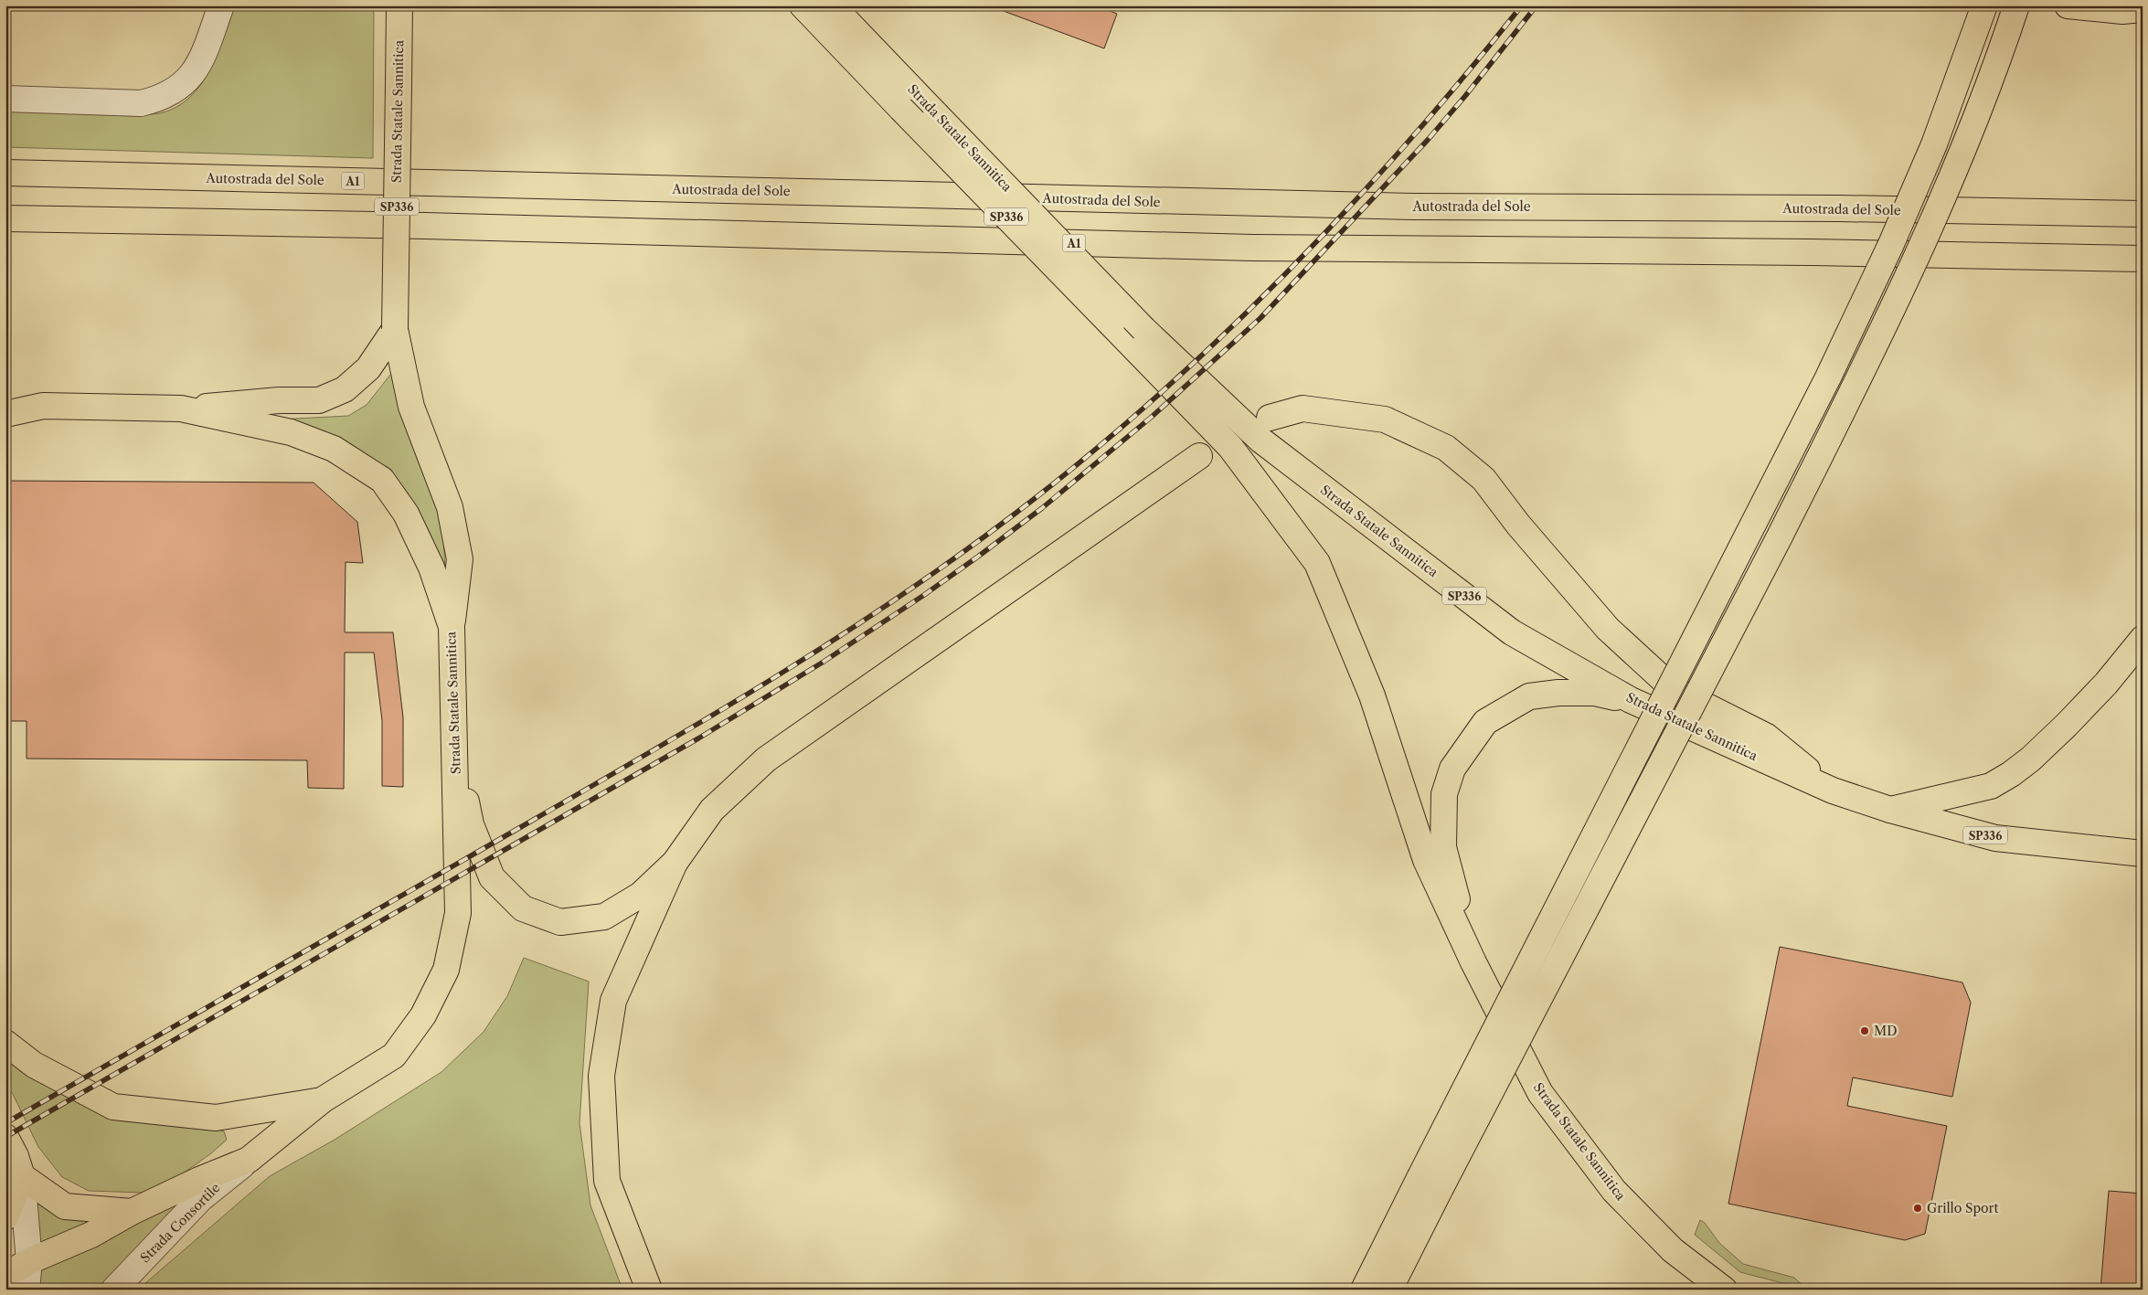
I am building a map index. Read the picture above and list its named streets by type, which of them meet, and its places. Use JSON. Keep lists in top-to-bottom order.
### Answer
{
  "streets": {
    "main road": [
      "Strada Statale Sannitica",
      "Autostrada del Sole",
      "A1",
      "SP336"
    ],
    "street": ["Strada Consortile"]
  },
  "crossings": [
    ["Strada Statale Sannitica", "SP336"]
  ],
  "places": ["MD", "Grillo Sport"]
}
